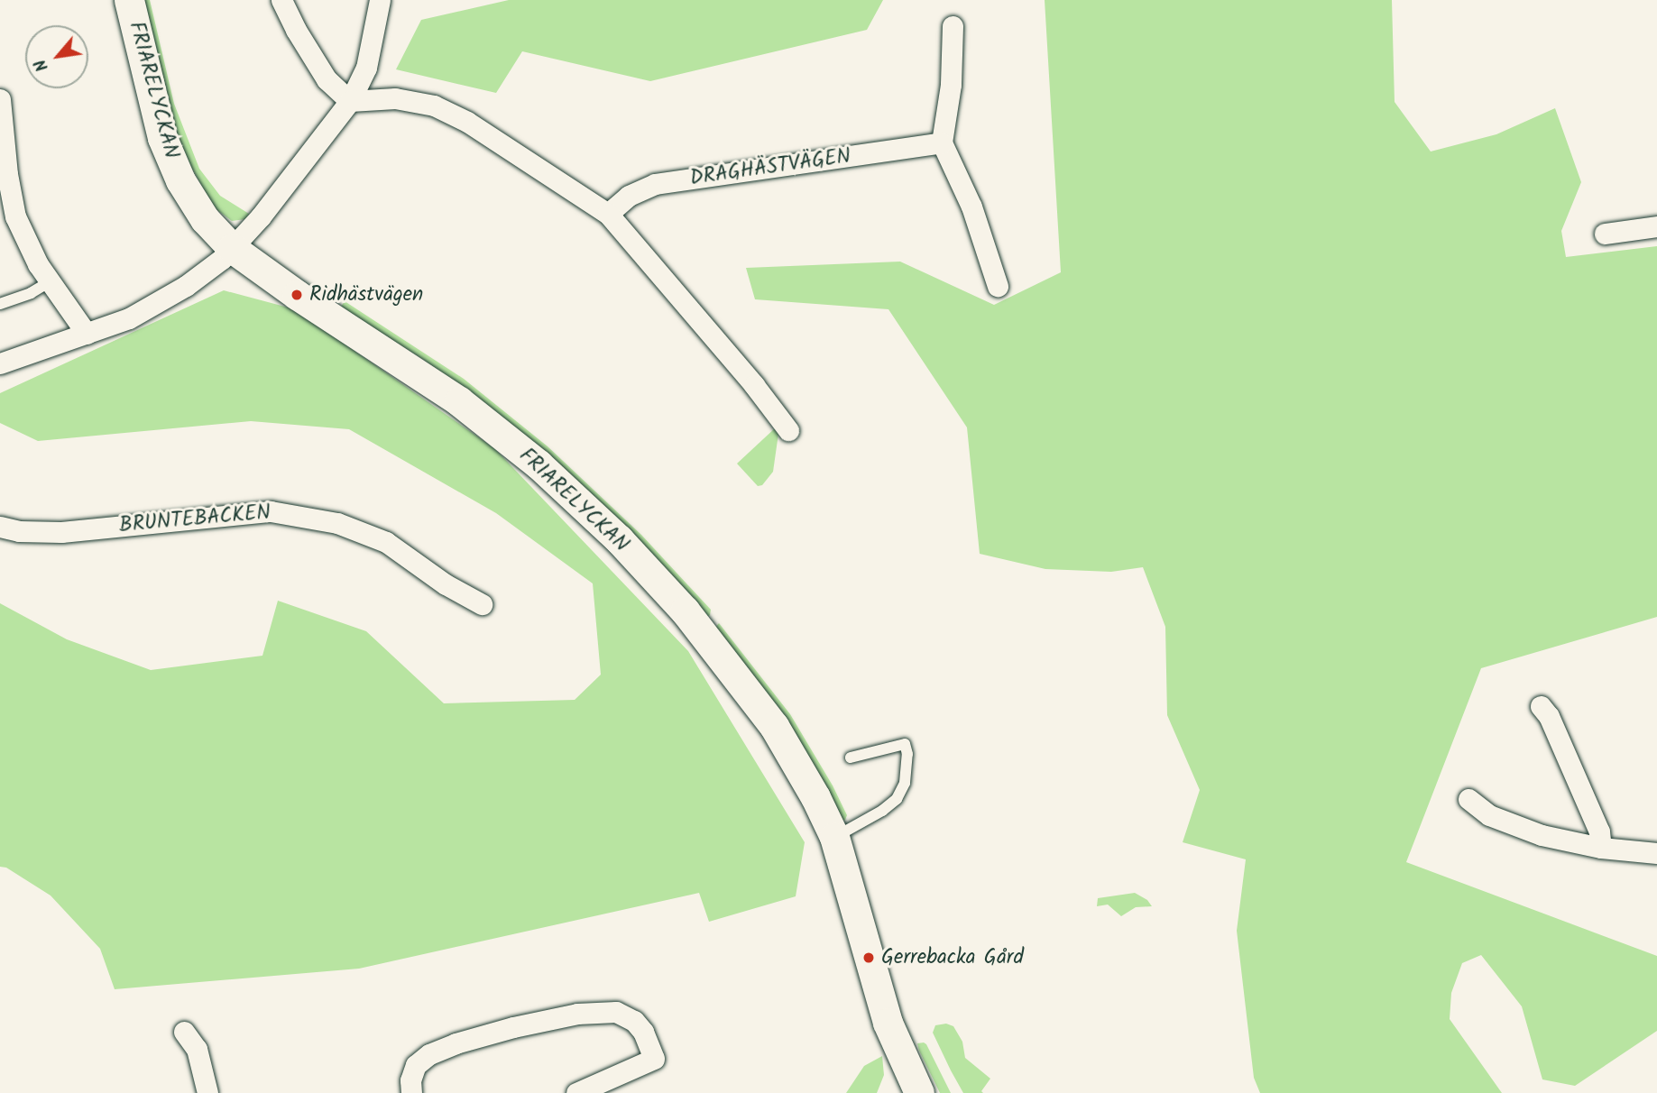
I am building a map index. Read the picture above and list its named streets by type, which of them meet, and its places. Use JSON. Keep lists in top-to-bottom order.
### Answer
{
  "streets": {
    "street": ["FRIARELYCKAN", "DRAGHÄSTVÄGEN", "BRUNTEBACKEN"]
  },
  "places": ["Ridhästvägen", "Gerrebacka Gård"],
  "north": "bottom left"
}
